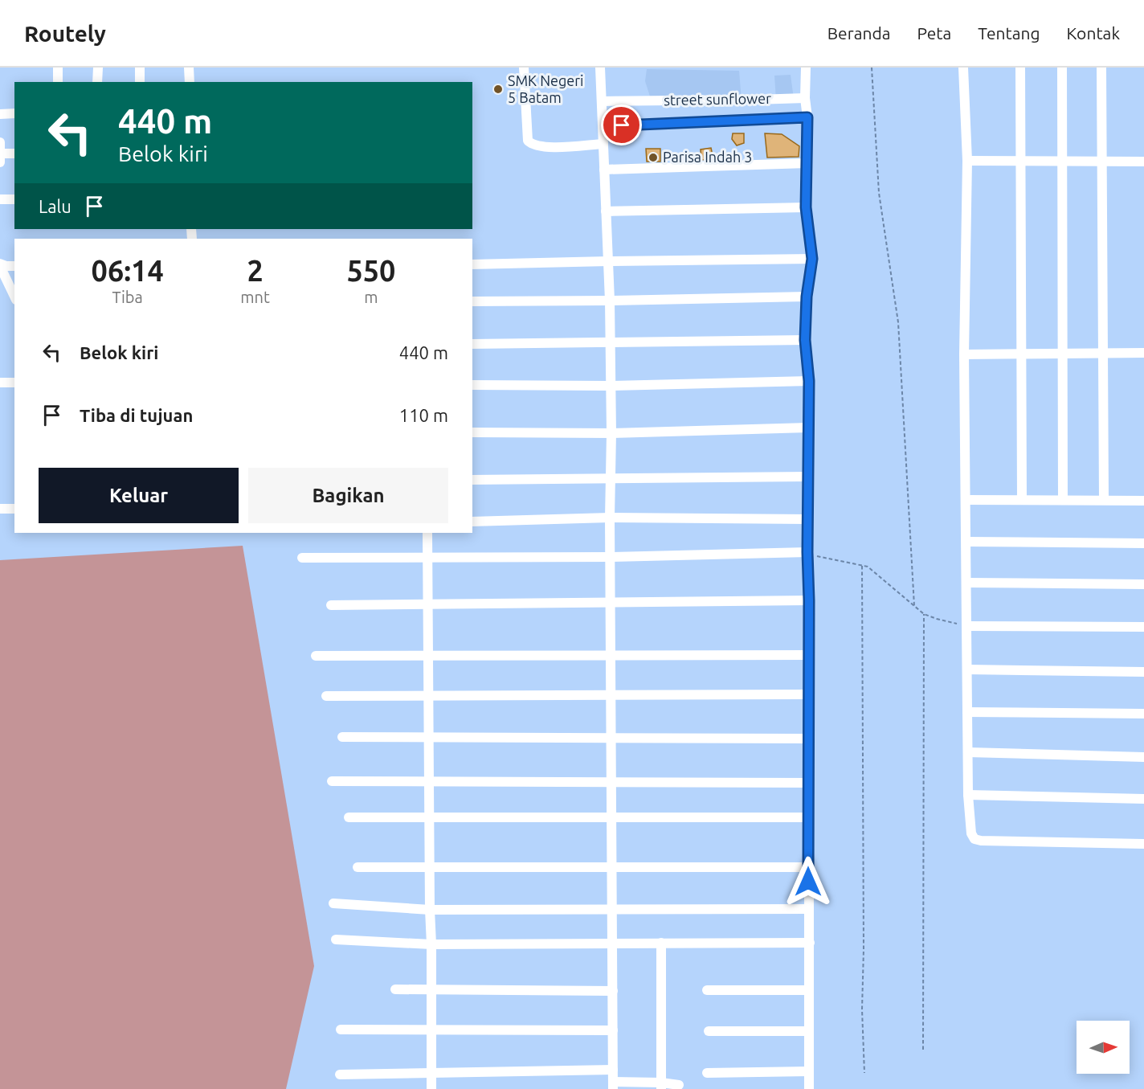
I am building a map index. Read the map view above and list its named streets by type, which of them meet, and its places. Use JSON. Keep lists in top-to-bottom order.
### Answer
{
  "streets": {
    "street": ["street sunflower"]
  },
  "places": ["SMK Negeri 5 Batam", "Parisa Indah 3"],
  "north": "right",
  "page": {
    "header": "Routely",
    "nav": [
      "Beranda",
      "Peta",
      "Tentang",
      "Kontak"
    ],
    "turn": ["440 m", "Belok kiri"],
    "then": "Lalu",
    "eta": [
      "06:14",
      "Tiba",
      "2",
      "mnt",
      "550",
      "m"
    ],
    "list": [
      {
        "name": "Belok kiri",
        "value": "440 m"
      },
      {
        "name": "Tiba di tujuan",
        "value": "110 m"
      }
    ],
    "buttons": ["Keluar", "Bagikan"]
  }
}
